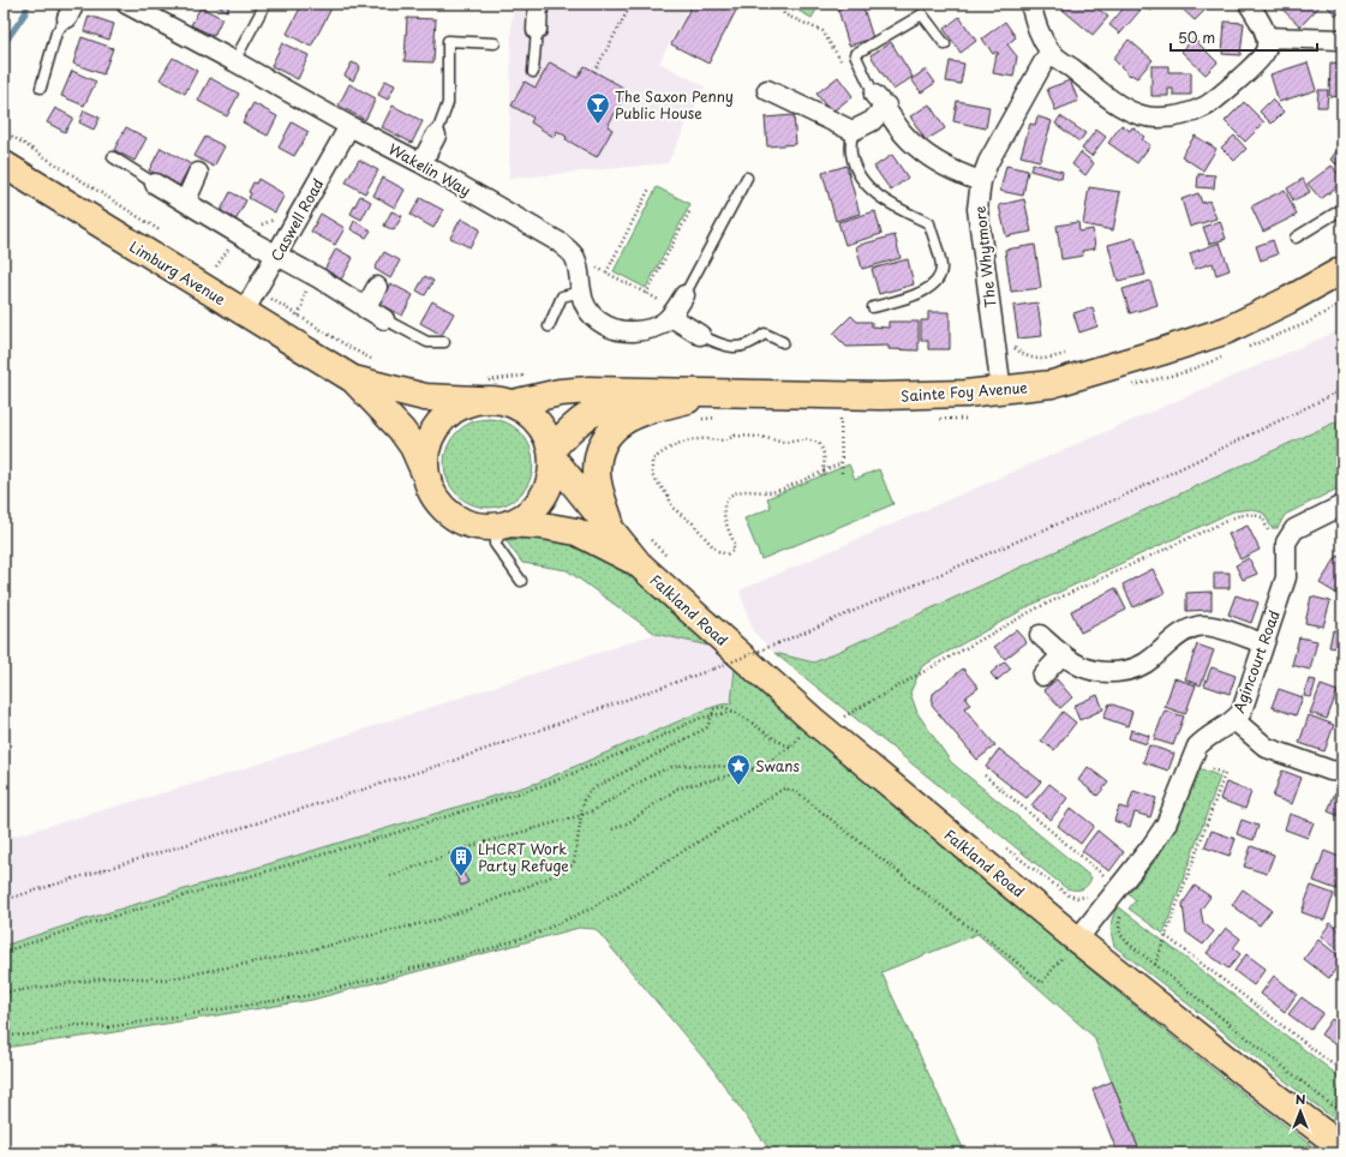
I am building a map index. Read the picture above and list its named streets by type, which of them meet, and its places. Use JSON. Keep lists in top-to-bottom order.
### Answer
{
  "streets": {
    "main road": ["Limburg Avenue", "Sainte Foy Avenue", "Falkland Road"],
    "street": [
      "Wakelin Way",
      "Caswell Road",
      "The Whytmore",
      "Agincourt Road"
    ]
  },
  "crossings": [
    ["Wakelin Way", "Caswell Road"],
    ["Caswell Road", "Limburg Avenue"],
    ["The Whytmore", "Sainte Foy Avenue"],
    ["Limburg Avenue", "Sainte Foy Avenue"],
    ["Limburg Avenue", "Falkland Road"],
    ["Sainte Foy Avenue", "Falkland Road"],
    ["Falkland Road", "Agincourt Road"]
  ],
  "places": {
    "bar": ["The Saxon Penny Public House"],
    "place": ["Swans"],
    "building": ["LHCRT Work Party Refuge"]
  },
  "scale_bar": "50 m",
  "north": "top"
}
